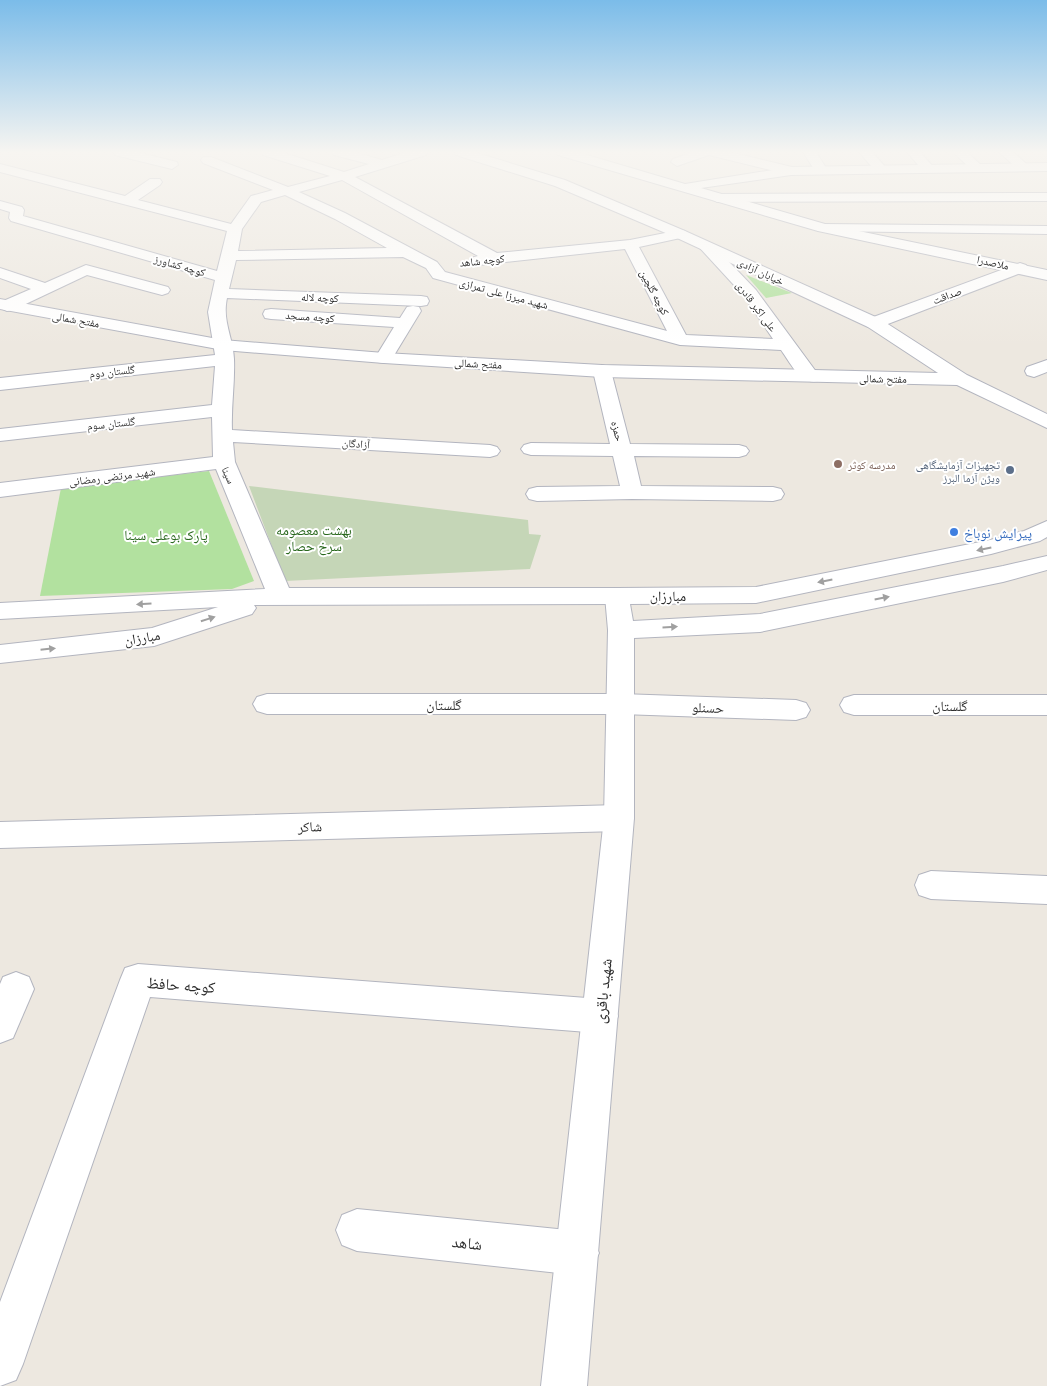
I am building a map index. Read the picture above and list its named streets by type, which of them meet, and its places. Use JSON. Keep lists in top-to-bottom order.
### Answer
{
  "streets": {
    "street": [
      "کوچه شاهد",
      "ملاصدرا",
      "کوچه کشاورز",
      "خیابان آزادی",
      "کوچه گلچین",
      "شهید میرزا علی تمرازی",
      "صداقت",
      "کوچه لاله",
      "علی اکبر قادری",
      "کوچه مسجد",
      "مفتح شمالی",
      "گلستان دوم",
      "گلستان سوم",
      "حمزه",
      "آزادگان",
      "سینا",
      "شهید مرتضی رمضانی",
      "مبارزان",
      "گلستان",
      "حسنلو",
      "شاکر",
      "کوچه حافظ",
      "شهید باقری",
      "شاهد"
    ]
  },
  "crossings": [
    ["کوچه شاهد", "خیابان آزادی"],
    ["کوچه شاهد", "کوچه گلچین"],
    ["کوچه شاهد", "شهید میرزا علی تمرازی"],
    ["ملاصدرا", "صداقت"],
    ["کوچه کشاورز", "کوچه لاله"],
    ["خیابان آزادی", "صداقت"],
    ["خیابان آزادی", "علی اکبر قادری"],
    ["خیابان آزادی", "مفتح شمالی"],
    ["کوچه گلچین", "شهید میرزا علی تمرازی"],
    ["شهید میرزا علی تمرازی", "علی اکبر قادری"],
    ["مفتح شمالی", "گلستان دوم"],
    ["مفتح شمالی", "حمزه"],
    ["مفتح شمالی", "سینا"],
    ["گلستان دوم", "سینا"],
    ["گلستان سوم", "سینا"],
    ["آزادگان", "سینا"],
    ["سینا", "شهید مرتضی رمضانی"],
    ["سینا", "مبارزان"],
    ["مبارزان", "شهید باقری"],
    ["گلستان", "حسنلو"],
    ["گلستان", "شهید باقری"],
    ["حسنلو", "شهید باقری"],
    ["شاکر", "شهید باقری"],
    ["کوچه حافظ", "شهید باقری"],
    ["شهید باقری", "شاهد"]
  ],
  "parks": ["بهشت معصومه سرخ حصار", "پارک بوعلی سینا"],
  "places": ["مدرسه کوثر", "تجهیزات آزمایشگاهی ویژن آزما البرز", "پیرایش نوباخ"]
}
